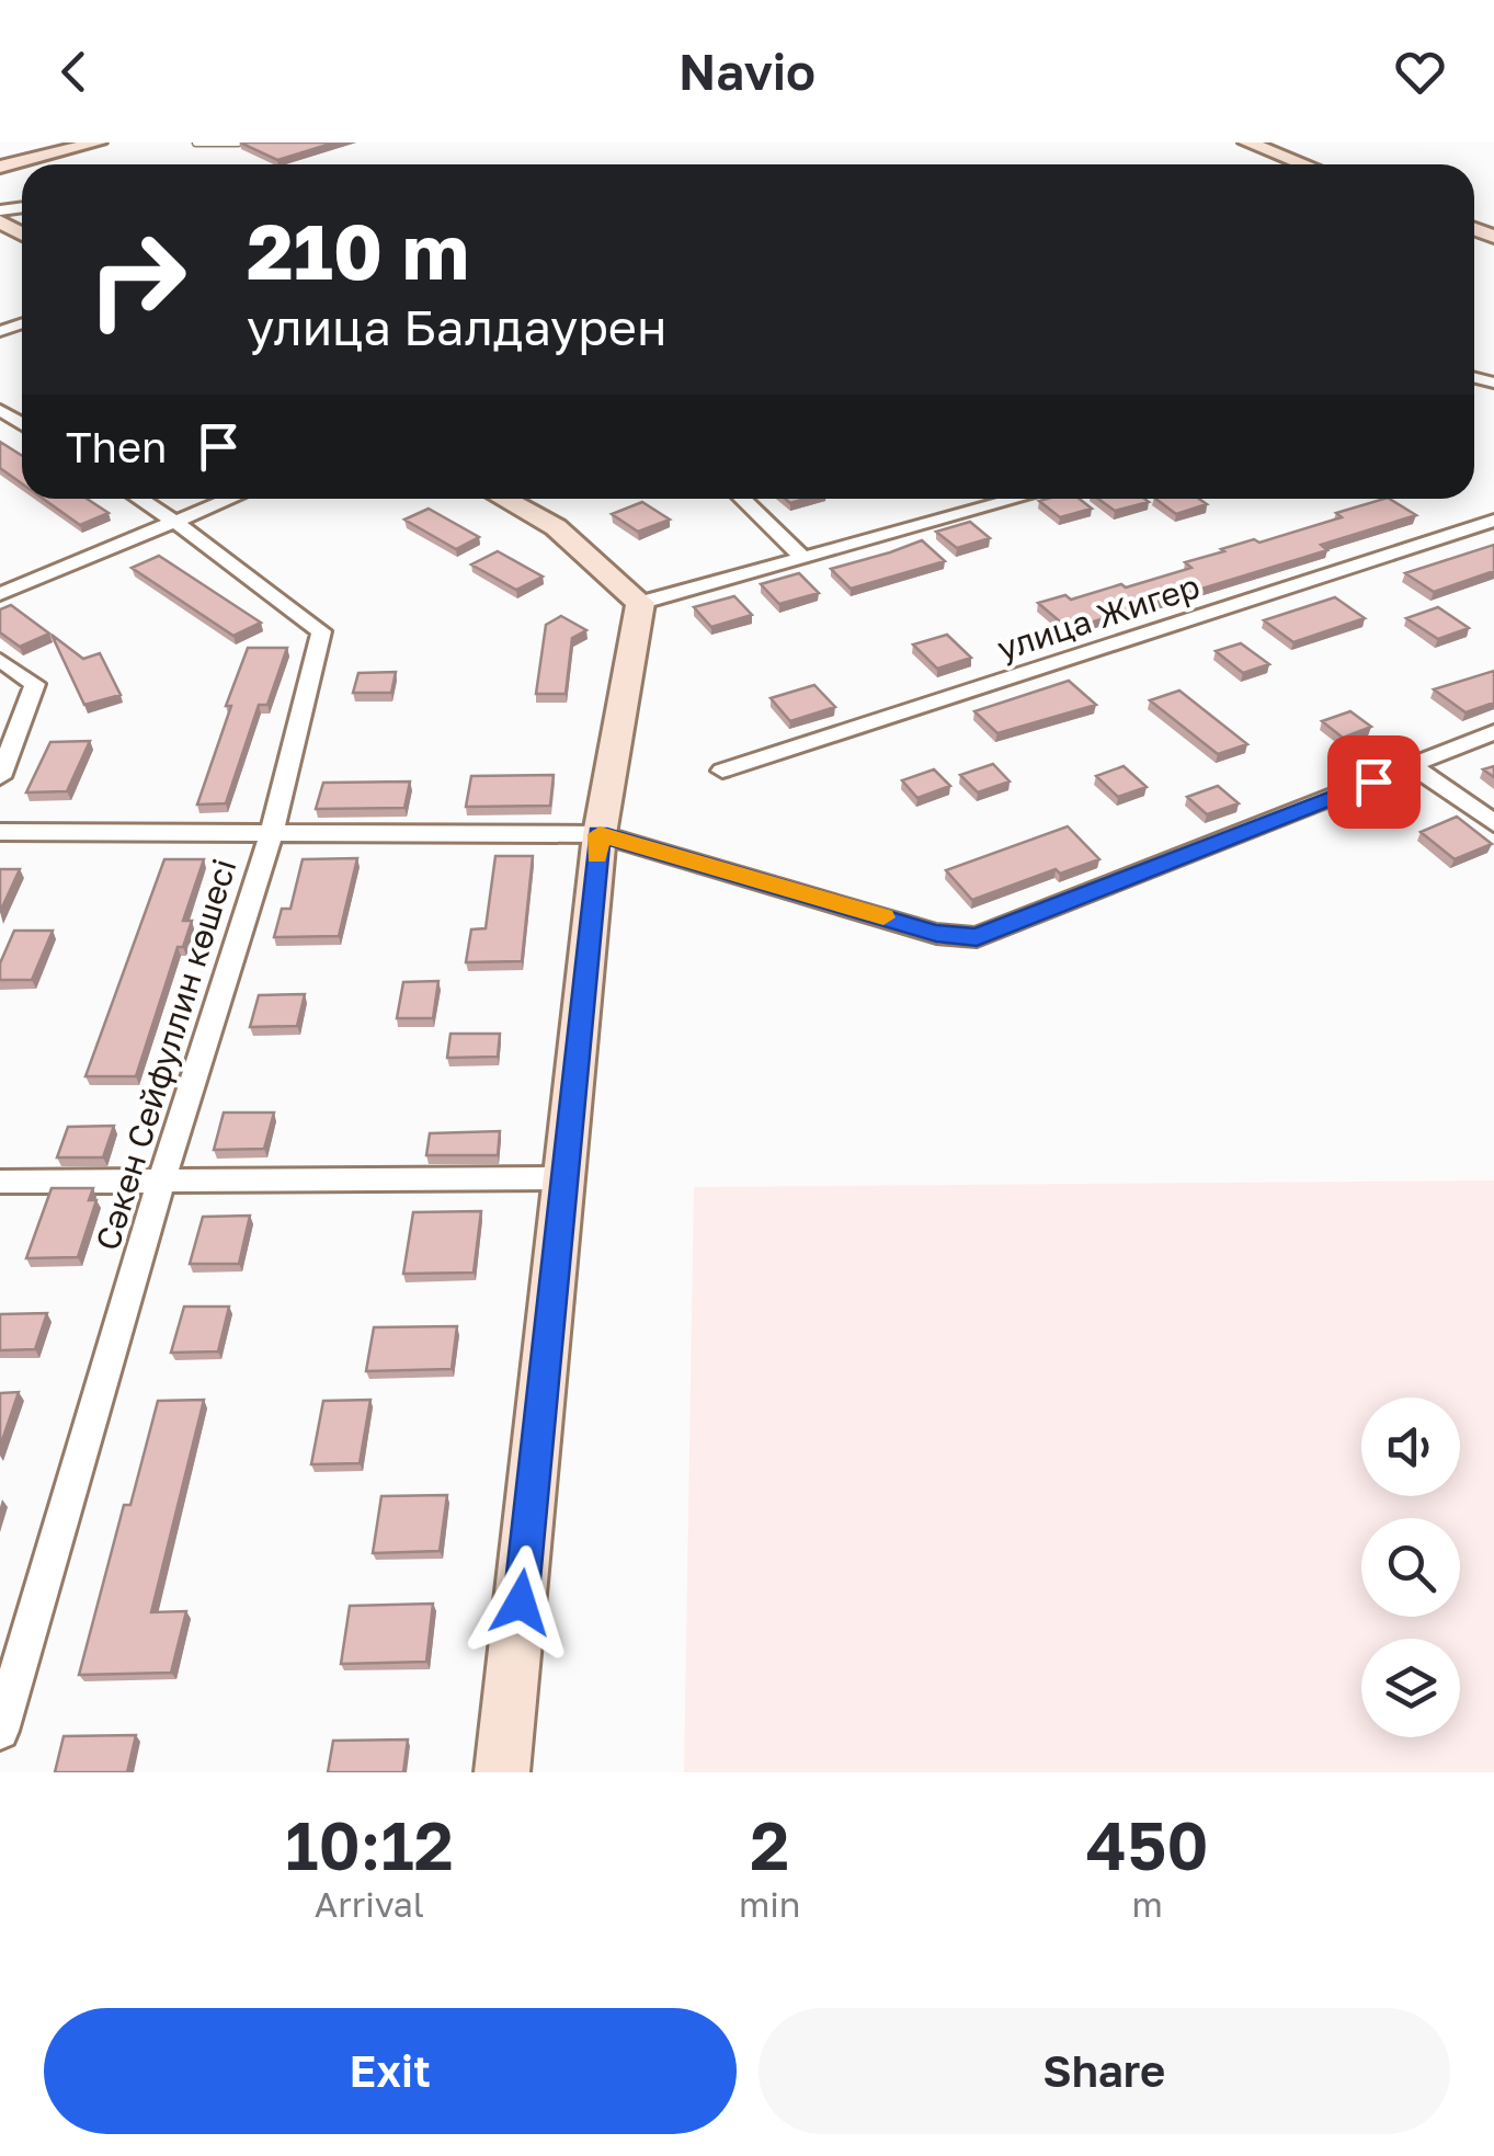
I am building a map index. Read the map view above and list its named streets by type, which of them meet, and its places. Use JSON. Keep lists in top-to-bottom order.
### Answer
{
  "streets": {
    "street": ["улица Жигер", "Сәкен Сейфуллин көшесі"]
  },
  "page": {
    "header": "Navio",
    "turn": ["210 m", "улица Балдаурен"],
    "then": "Then",
    "eta": [
      "10:12",
      "Arrival",
      "2",
      "min",
      "450",
      "m"
    ],
    "buttons": ["Exit", "Share"]
  }
}
